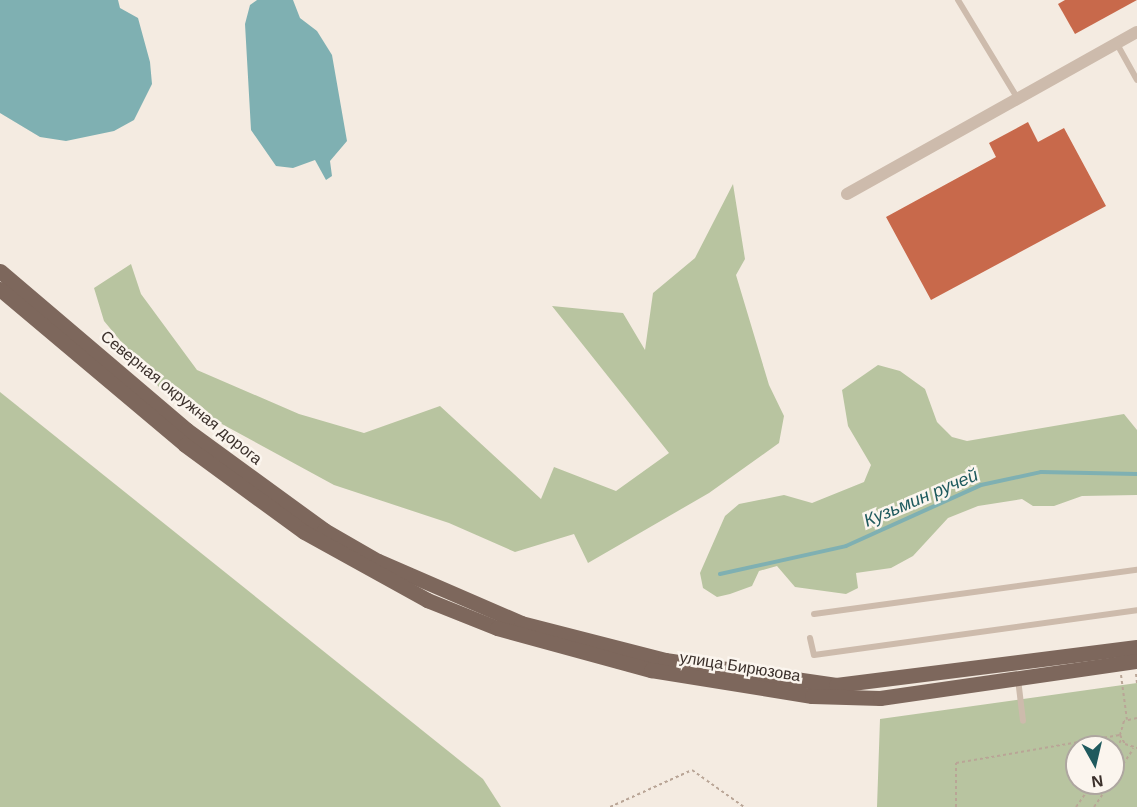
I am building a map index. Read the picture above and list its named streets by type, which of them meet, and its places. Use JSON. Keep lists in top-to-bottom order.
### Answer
{
  "streets": {
    "main road": ["Северная окружная дорога", "улица Бирюзова"]
  },
  "crossings": [
    ["Северная окружная дорога", "улица Бирюзова"]
  ],
  "water": ["Кузьмин ручей"],
  "north": "bottom"
}
